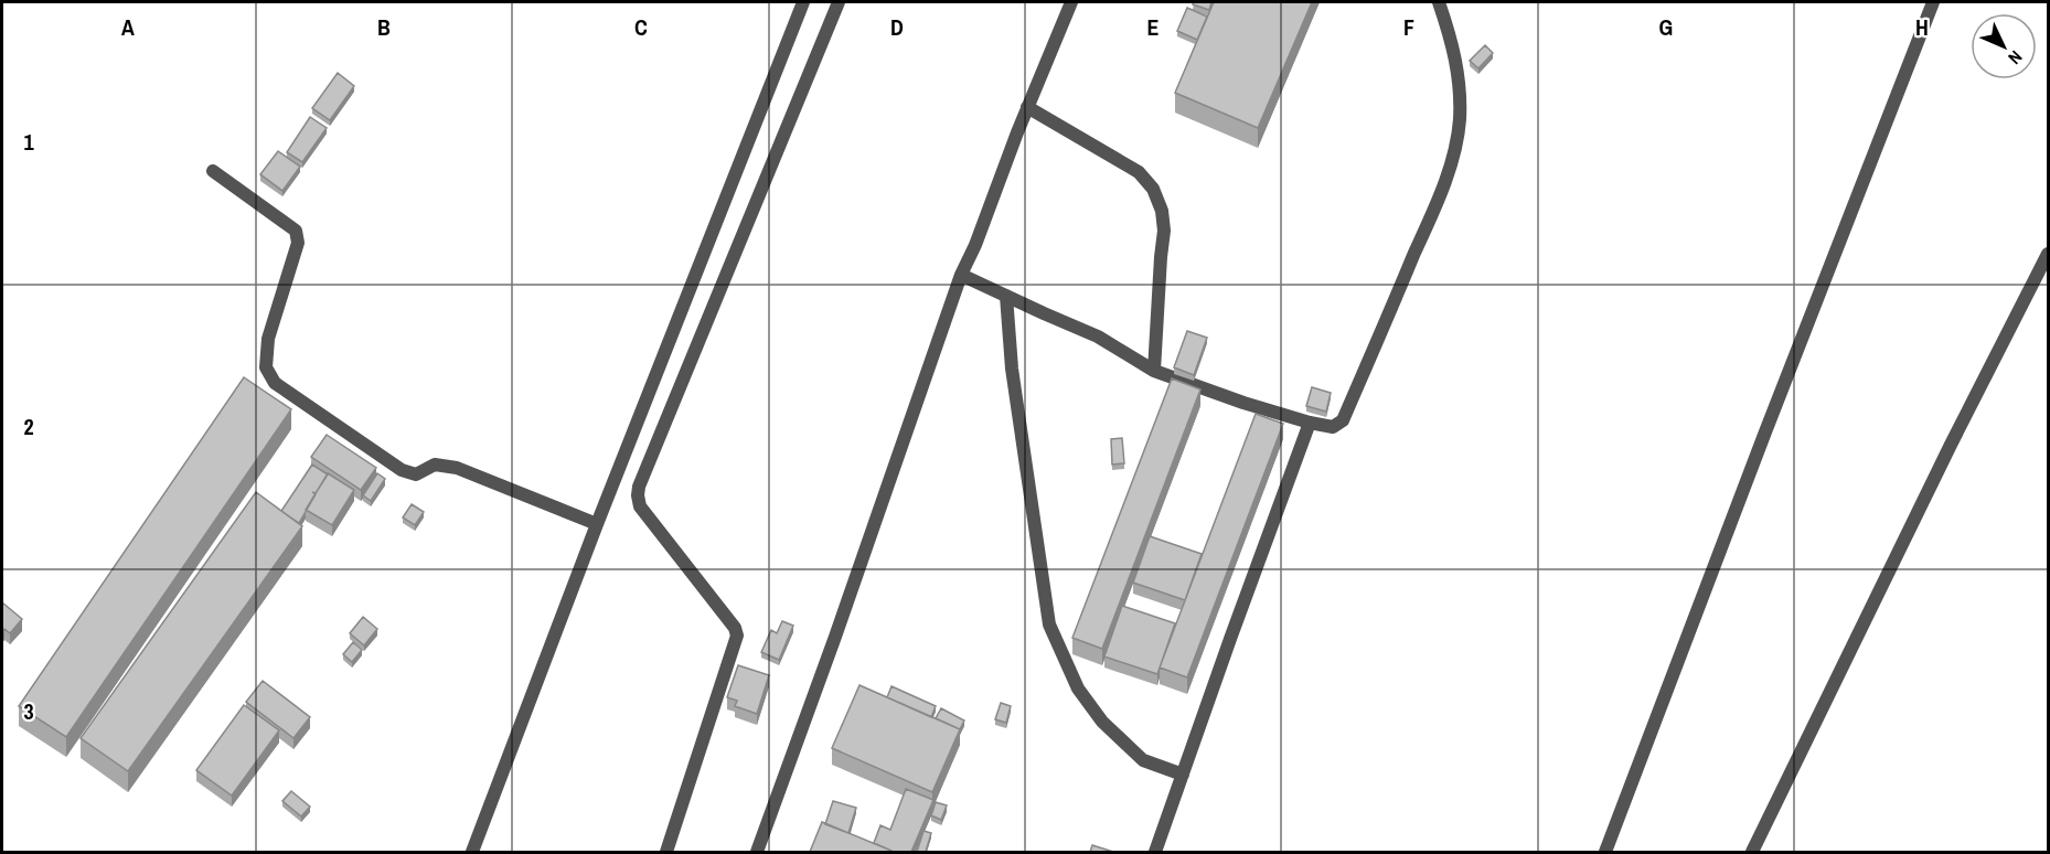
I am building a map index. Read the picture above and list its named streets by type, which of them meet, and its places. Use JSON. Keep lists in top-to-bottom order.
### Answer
{
  "north": "bottom right",
  "grid": {
    "columns": [
      "A",
      "B",
      "C",
      "D",
      "E",
      "F",
      "G",
      "H"
    ],
    "rows": ["1", "2", "3"]
  }
}
